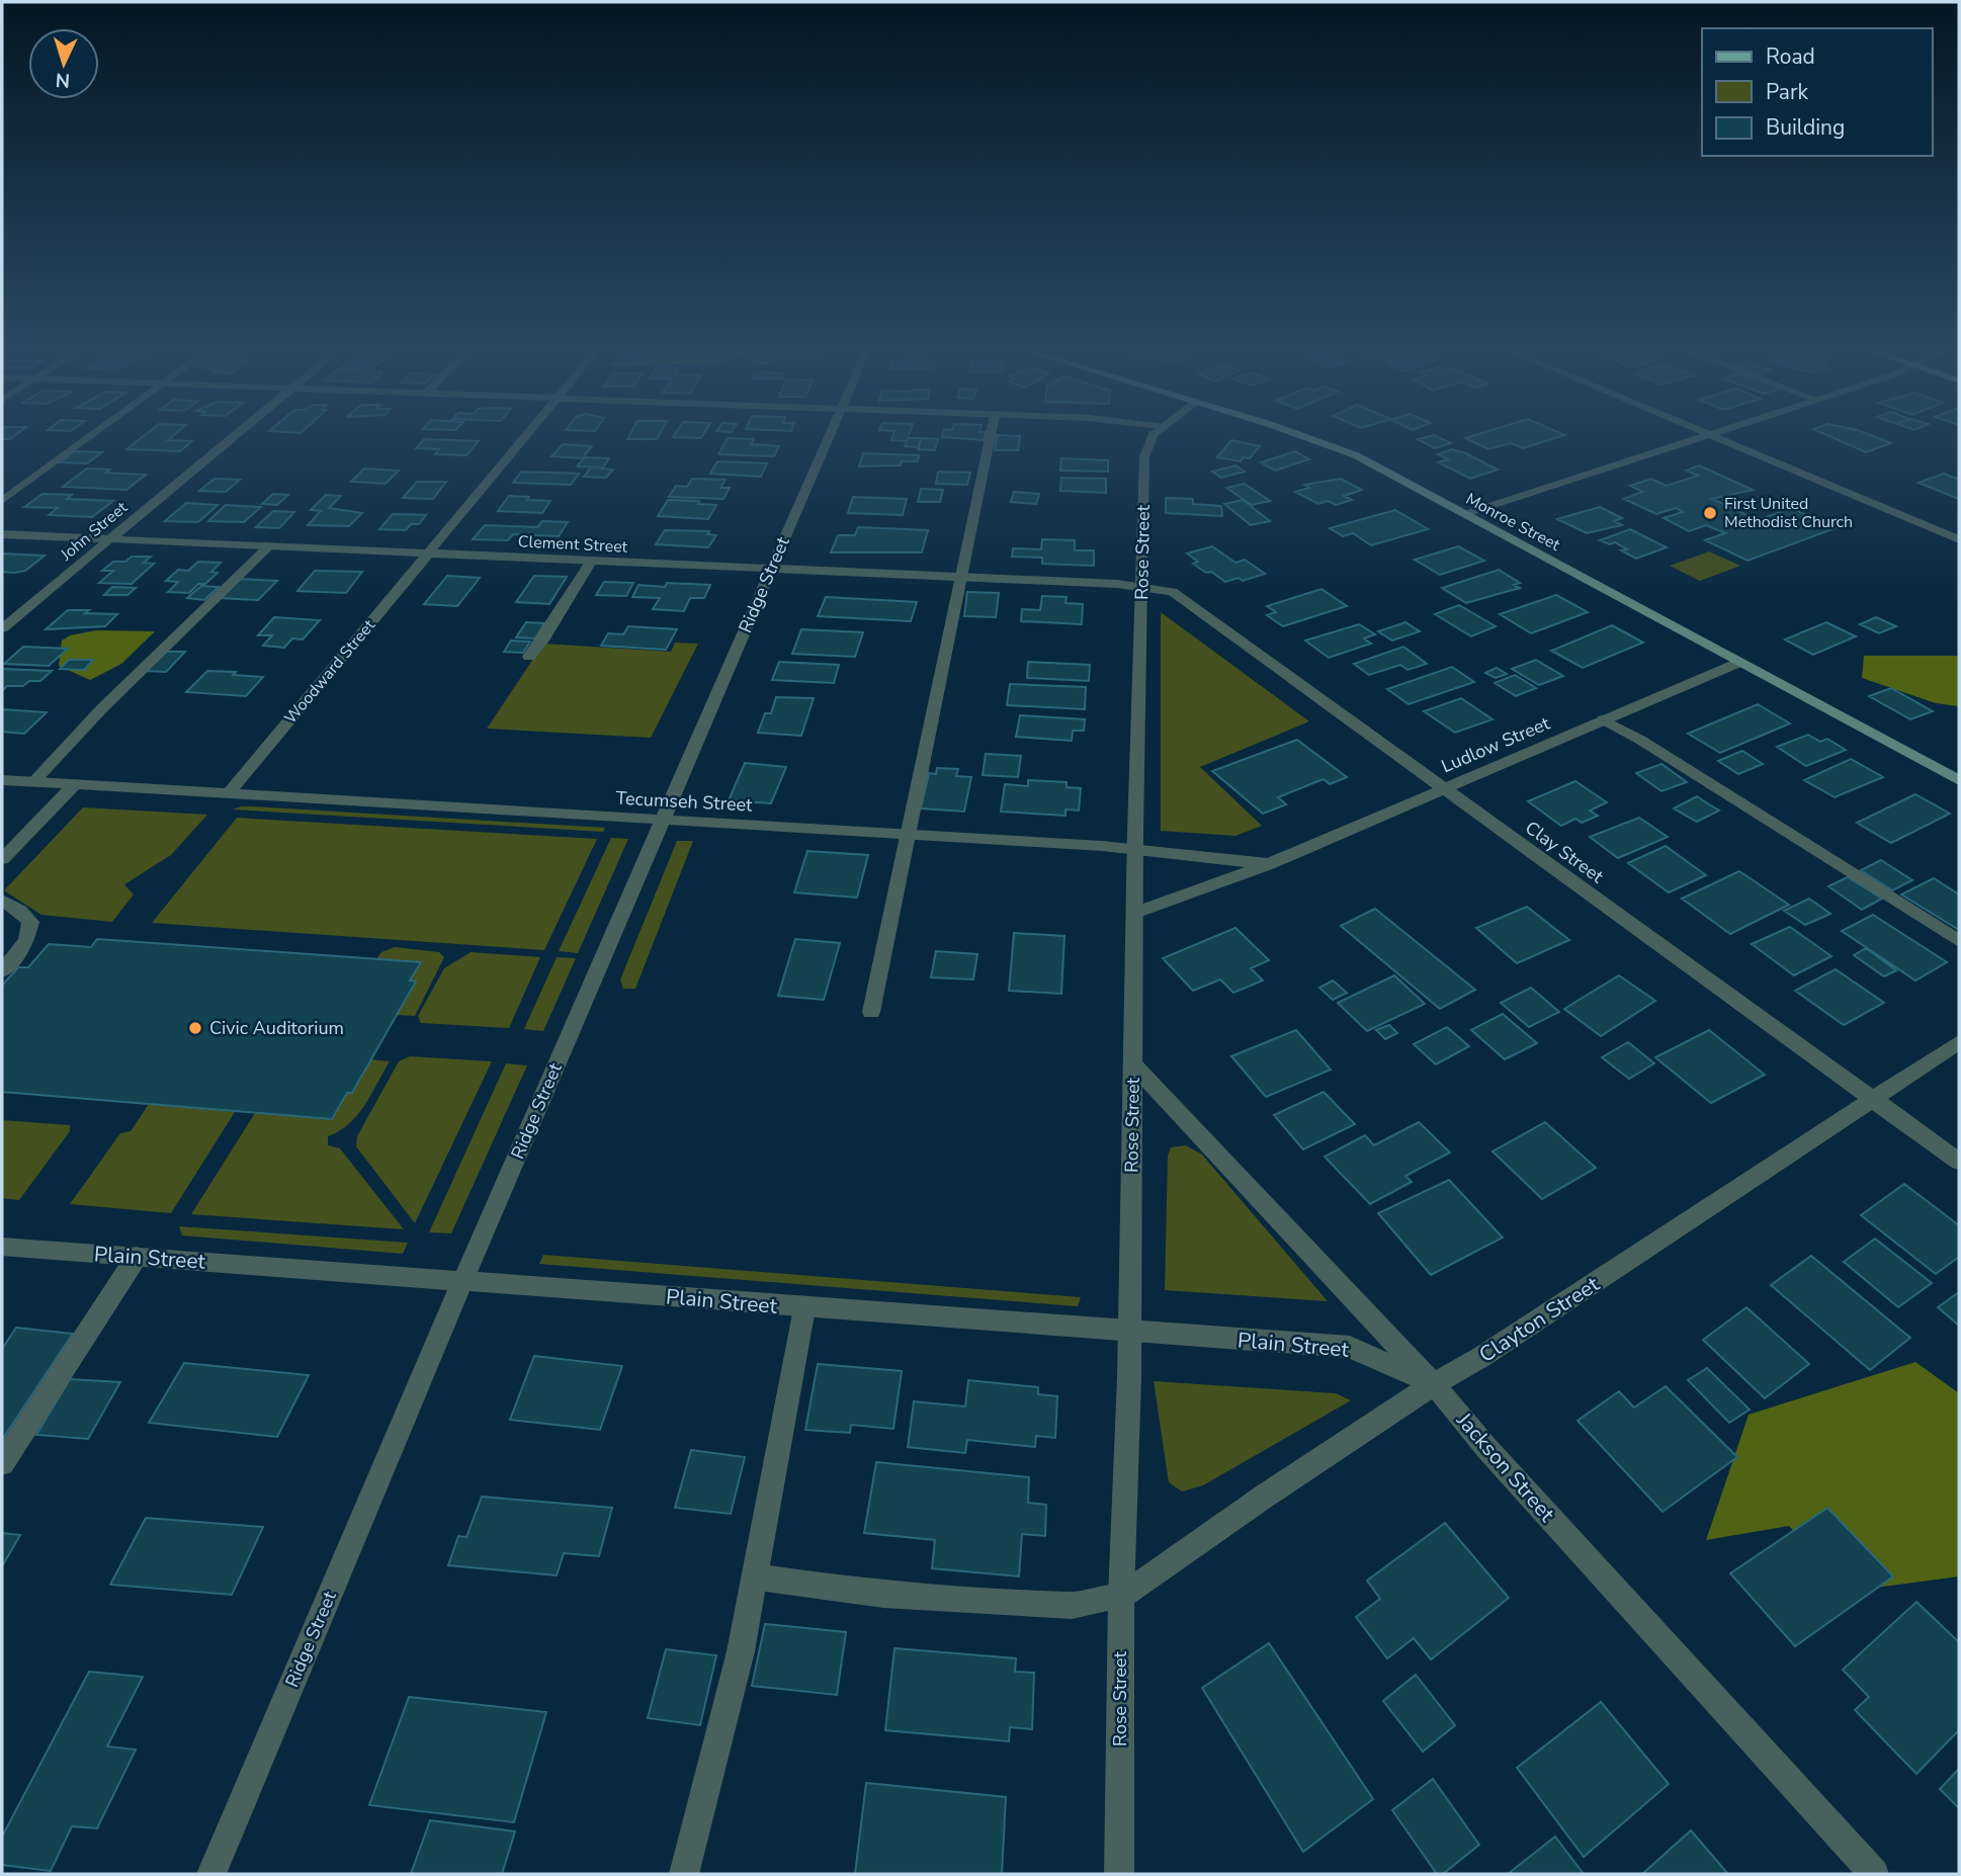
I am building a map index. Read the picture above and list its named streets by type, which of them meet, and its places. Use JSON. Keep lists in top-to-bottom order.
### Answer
{
  "streets": {
    "main road": ["Monroe Street"],
    "street": [
      "John Street",
      "Clement Street",
      "Rose Street",
      "Ridge Street",
      "Woodward Street",
      "Ludlow Street",
      "Tecumseh Street",
      "Clay Street",
      "Plain Street",
      "Clayton Street",
      "Jackson Street"
    ]
  },
  "crossings": [
    ["Monroe Street", "Ludlow Street"],
    ["John Street", "Clement Street"],
    ["Clement Street", "Rose Street"],
    ["Clement Street", "Ridge Street"],
    ["Clement Street", "Woodward Street"],
    ["Clement Street", "Clay Street"],
    ["Rose Street", "Ludlow Street"],
    ["Rose Street", "Tecumseh Street"],
    ["Rose Street", "Clay Street"],
    ["Rose Street", "Plain Street"],
    ["Rose Street", "Clayton Street"],
    ["Rose Street", "Jackson Street"],
    ["Ridge Street", "Tecumseh Street"],
    ["Ridge Street", "Plain Street"],
    ["Woodward Street", "Tecumseh Street"],
    ["Ludlow Street", "Tecumseh Street"],
    ["Ludlow Street", "Clay Street"],
    ["Clay Street", "Clayton Street"],
    ["Plain Street", "Clayton Street"],
    ["Plain Street", "Jackson Street"],
    ["Clayton Street", "Jackson Street"]
  ],
  "places": ["First United Methodist Church", "Civic Auditorium"],
  "legend": ["Road", "Park", "Building"],
  "north": "bottom"
}
